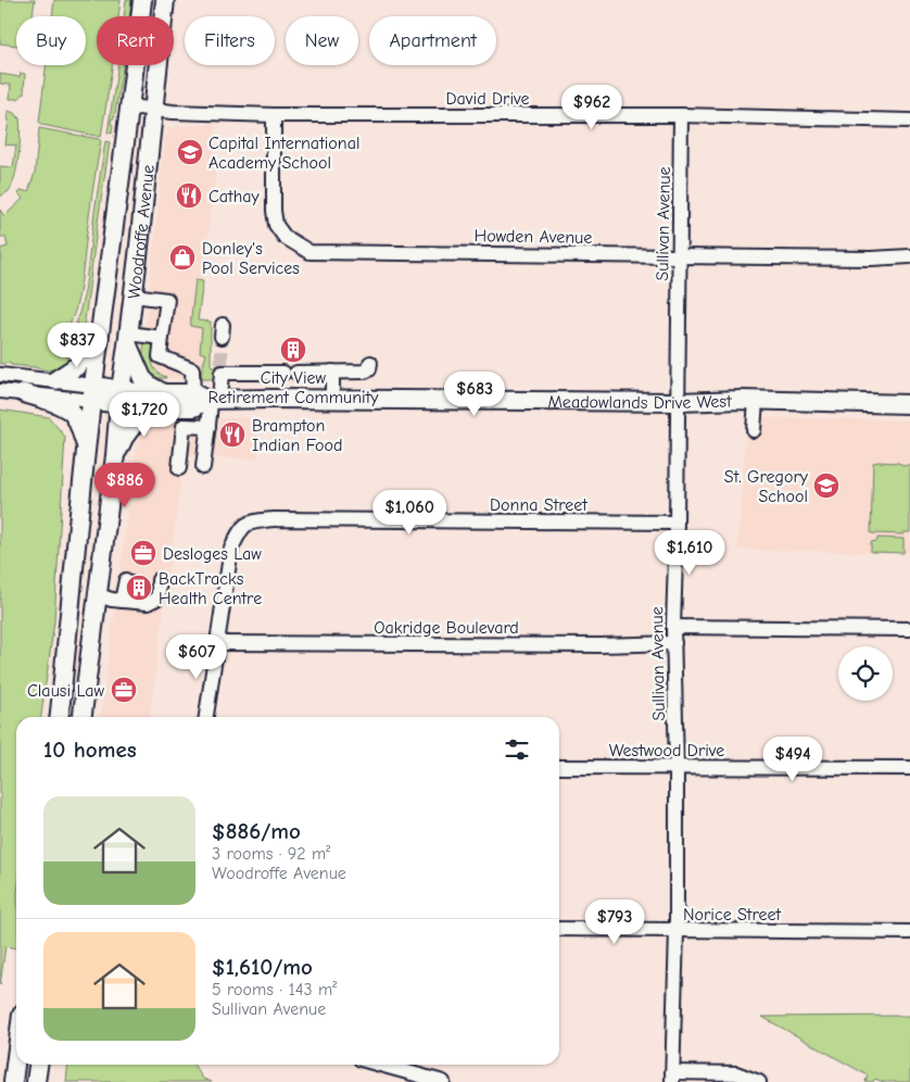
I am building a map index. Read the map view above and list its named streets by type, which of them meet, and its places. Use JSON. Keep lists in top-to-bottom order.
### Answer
{
  "streets": {
    "main road": ["Woodroffe Avenue", "Meadowlands Drive West"],
    "street": [
      "David Drive",
      "Sullivan Avenue",
      "Howden Avenue",
      "Donna Street",
      "Oakridge Boulevard",
      "Westwood Drive",
      "Norice Street"
    ]
  },
  "crossings": [
    ["David Drive", "Sullivan Avenue"],
    ["David Drive", "Woodroffe Avenue"],
    ["David Drive", "Howden Avenue"],
    ["Sullivan Avenue", "Howden Avenue"],
    ["Sullivan Avenue", "Meadowlands Drive West"],
    ["Sullivan Avenue", "Donna Street"],
    ["Sullivan Avenue", "Oakridge Boulevard"],
    ["Sullivan Avenue", "Westwood Drive"],
    ["Sullivan Avenue", "Norice Street"],
    ["Woodroffe Avenue", "Meadowlands Drive West"],
    ["Donna Street", "Oakridge Boulevard"]
  ],
  "places": {
    "school or university": ["Capital International Academy School", "St. Gregory School"],
    "restaurant": ["Cathay", "Brampton Indian Food"],
    "shop": ["Donley's Pool Services"],
    "building": ["City View Retirement Community", "BackTracks Health Centre"],
    "office": ["Desloges Law", "Clausi Law"]
  },
  "page": {
    "chip": [
      "Buy",
      "Rent",
      "Filters",
      "New",
      "Apartment"
    ],
    "price": [
      "$962",
      "$837",
      "$683",
      "$1,720",
      "$886",
      "$1,060",
      "$1,610",
      "$607",
      "$494",
      "$793"
    ],
    "heading": "10 homes",
    "list": [
      {
        "name": "$886/mo",
        "note": "3 rooms · 92 m² · Woodroffe Avenue"
      },
      {
        "name": "$1,610/mo",
        "note": "5 rooms · 143 m² · Sullivan Avenue"
      }
    ]
  }
}
